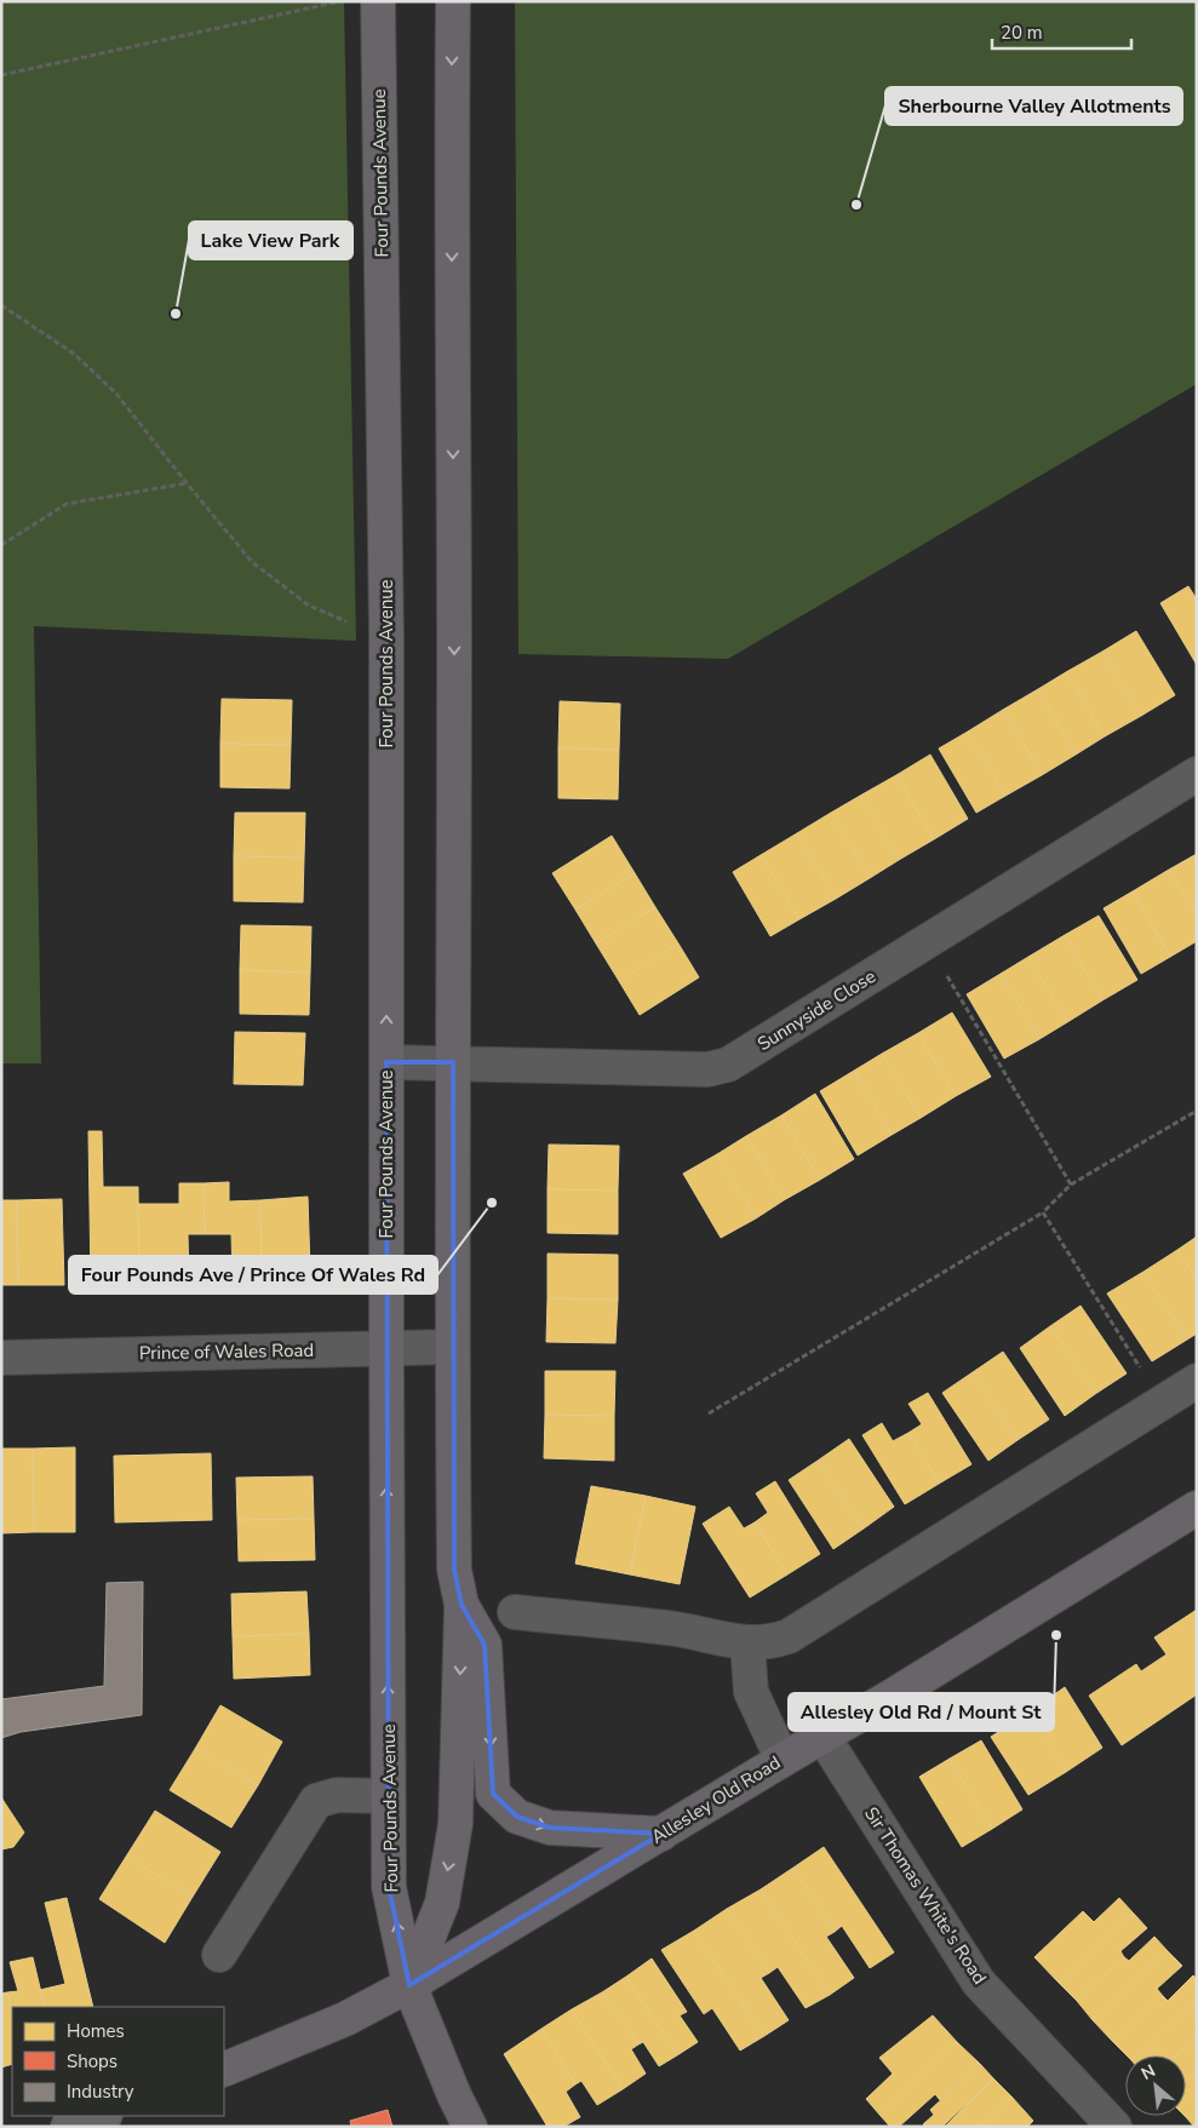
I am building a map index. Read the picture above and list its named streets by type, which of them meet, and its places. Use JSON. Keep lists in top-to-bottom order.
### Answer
{
  "streets": {
    "main road": ["Four Pounds Avenue", "Allesley Old Road"],
    "street": ["Sunnyside Close", "Prince of Wales Road", "Sir Thomas White's Road"]
  },
  "crossings": [
    ["Four Pounds Avenue", "Sunnyside Close"],
    ["Four Pounds Avenue", "Prince of Wales Road"],
    ["Four Pounds Avenue", "Allesley Old Road"],
    ["Allesley Old Road", "Sir Thomas White's Road"]
  ],
  "places": [
    "Sherbourne Valley Allotments",
    "Lake View Park",
    "Four Pounds Ave / Prince Of Wales Rd",
    "Allesley Old Rd / Mount St"
  ],
  "legend": ["Homes", "Shops", "Industry"],
  "scale_bar": "20 m",
  "north": "top left"
}
